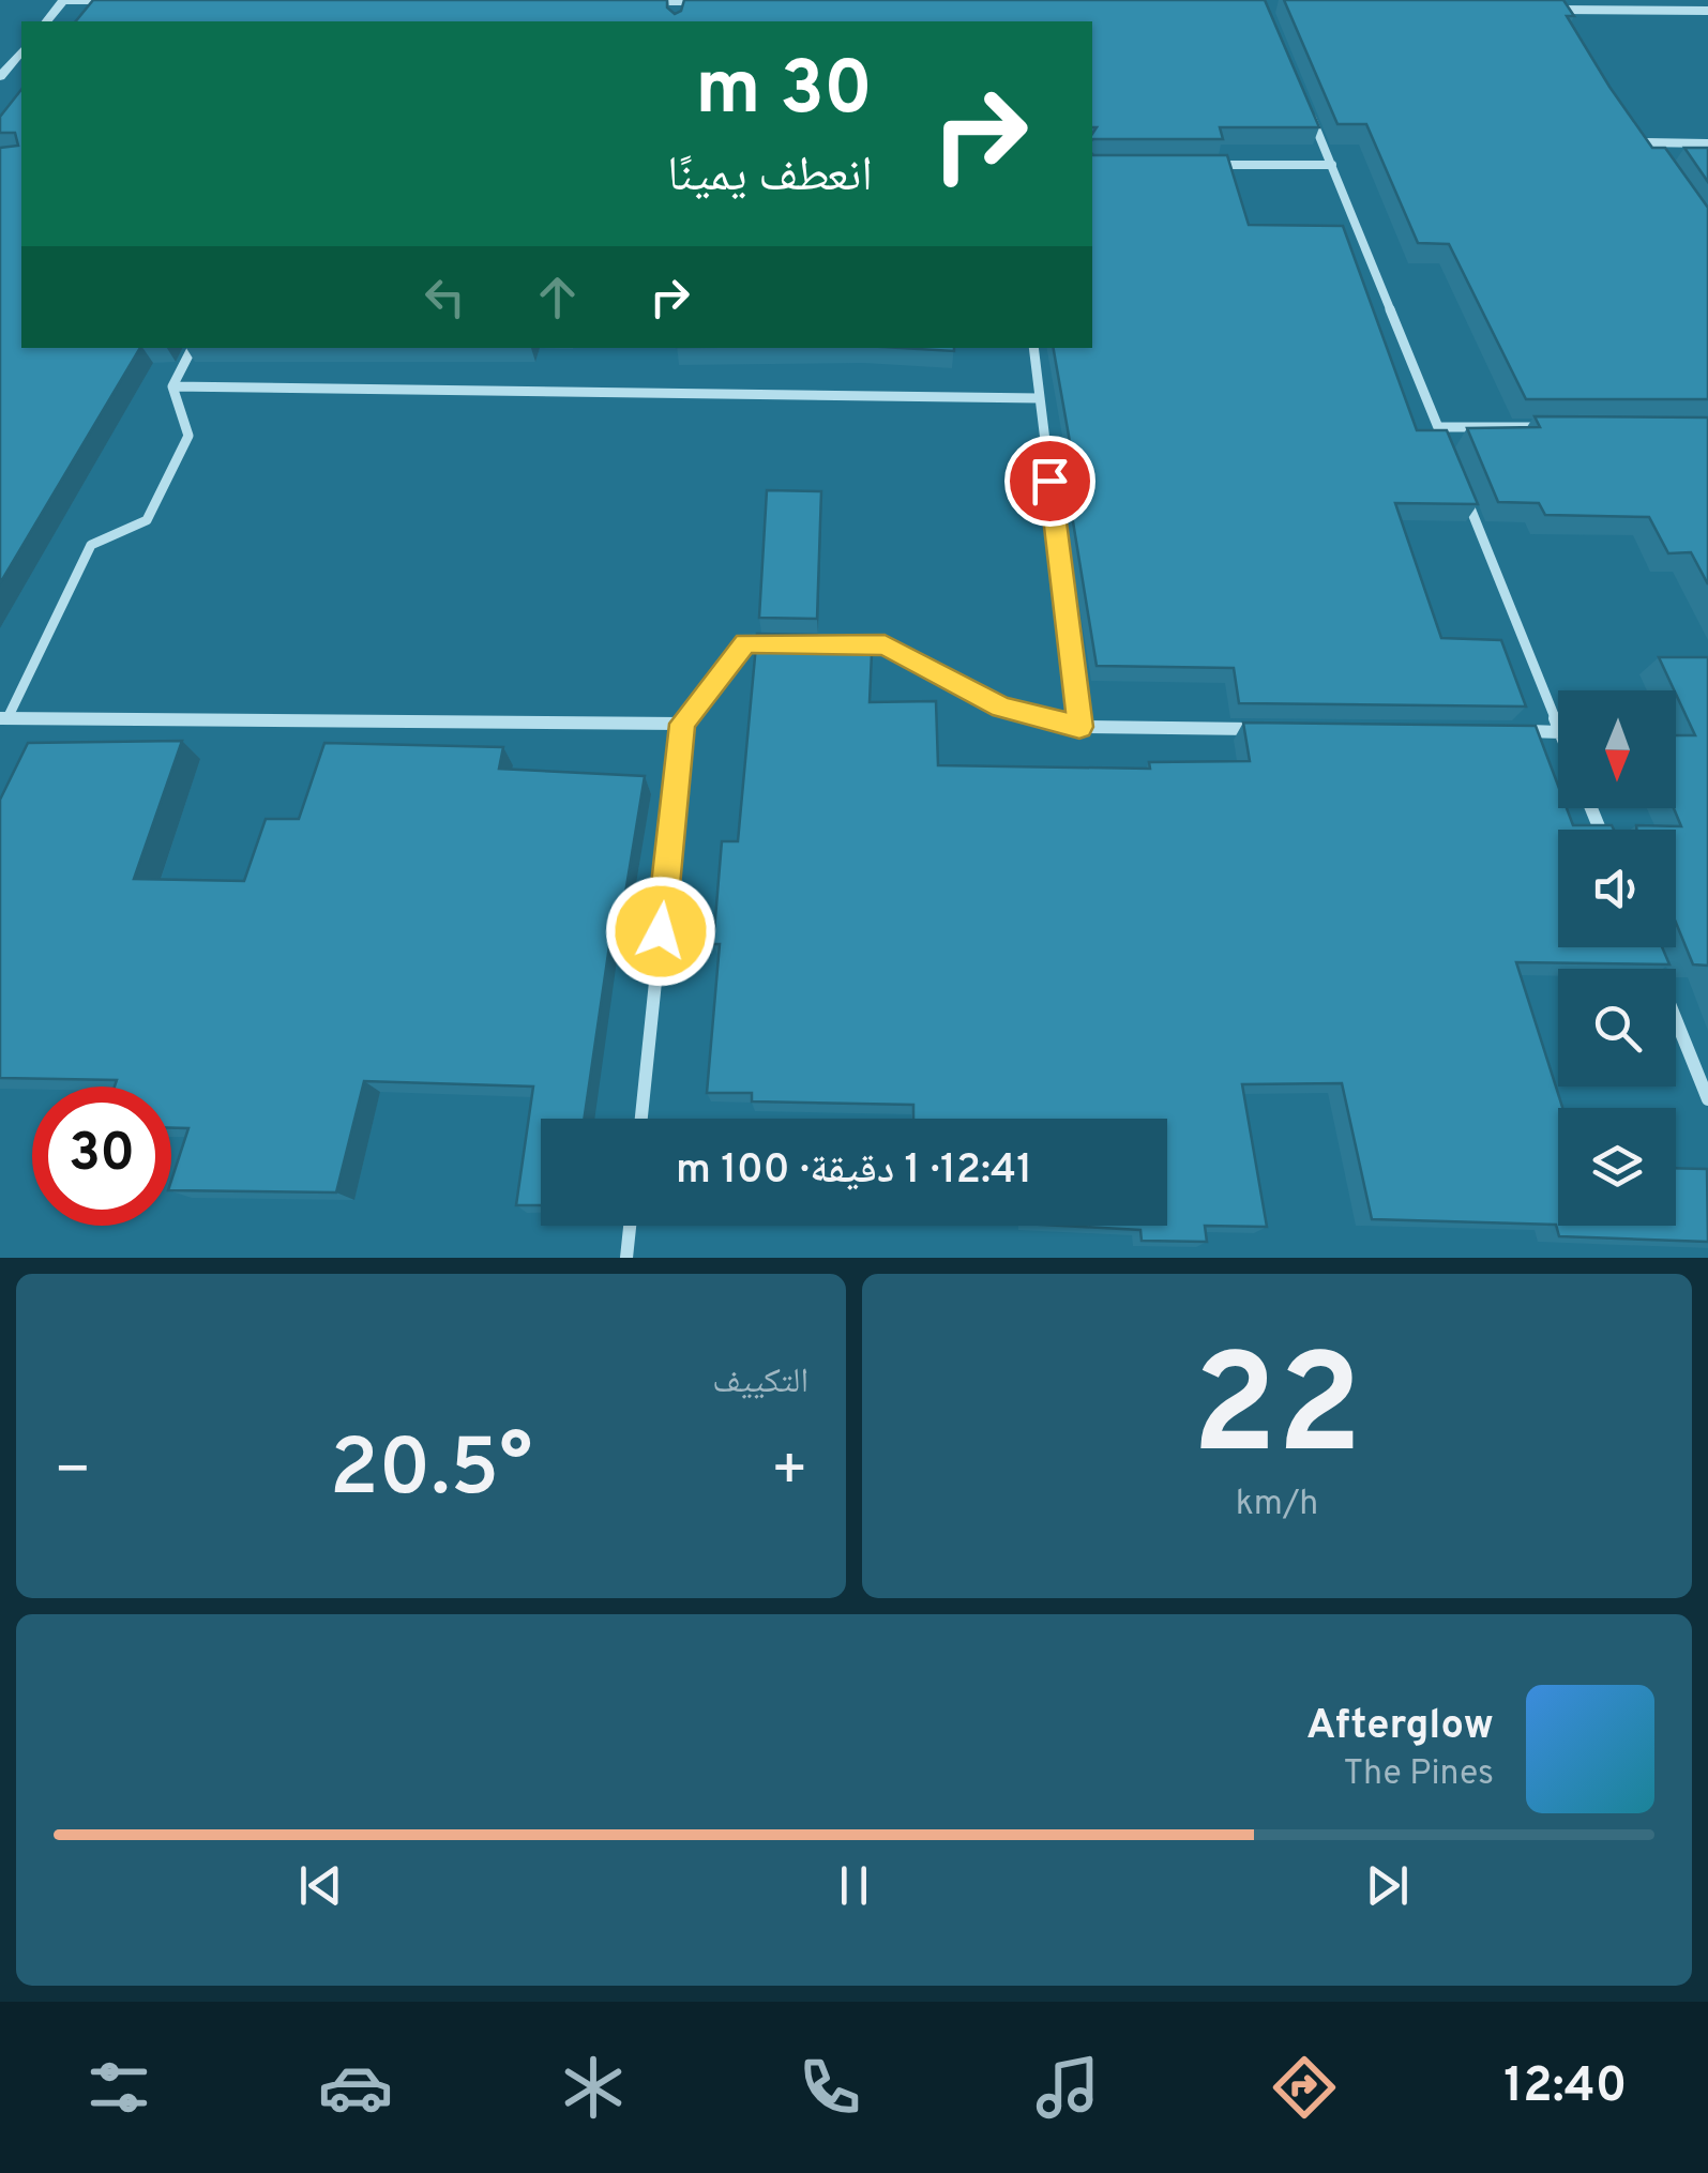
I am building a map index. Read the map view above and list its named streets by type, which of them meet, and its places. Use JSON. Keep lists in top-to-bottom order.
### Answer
{
  "north": "bottom",
  "page": {
    "turn": ["30 m", "انعطف يمينًا"],
    "limit": "30",
    "trip": "12:41 · 1 دقيقة · 100 m",
    "tile": [
      ["22", "km/h"],
      "التكييف"
    ],
    "heat": ["−", "20.5°", "+"],
    "song": ["Afterglow", "The Pines"],
    "tabs": "12:40"
  }
}
